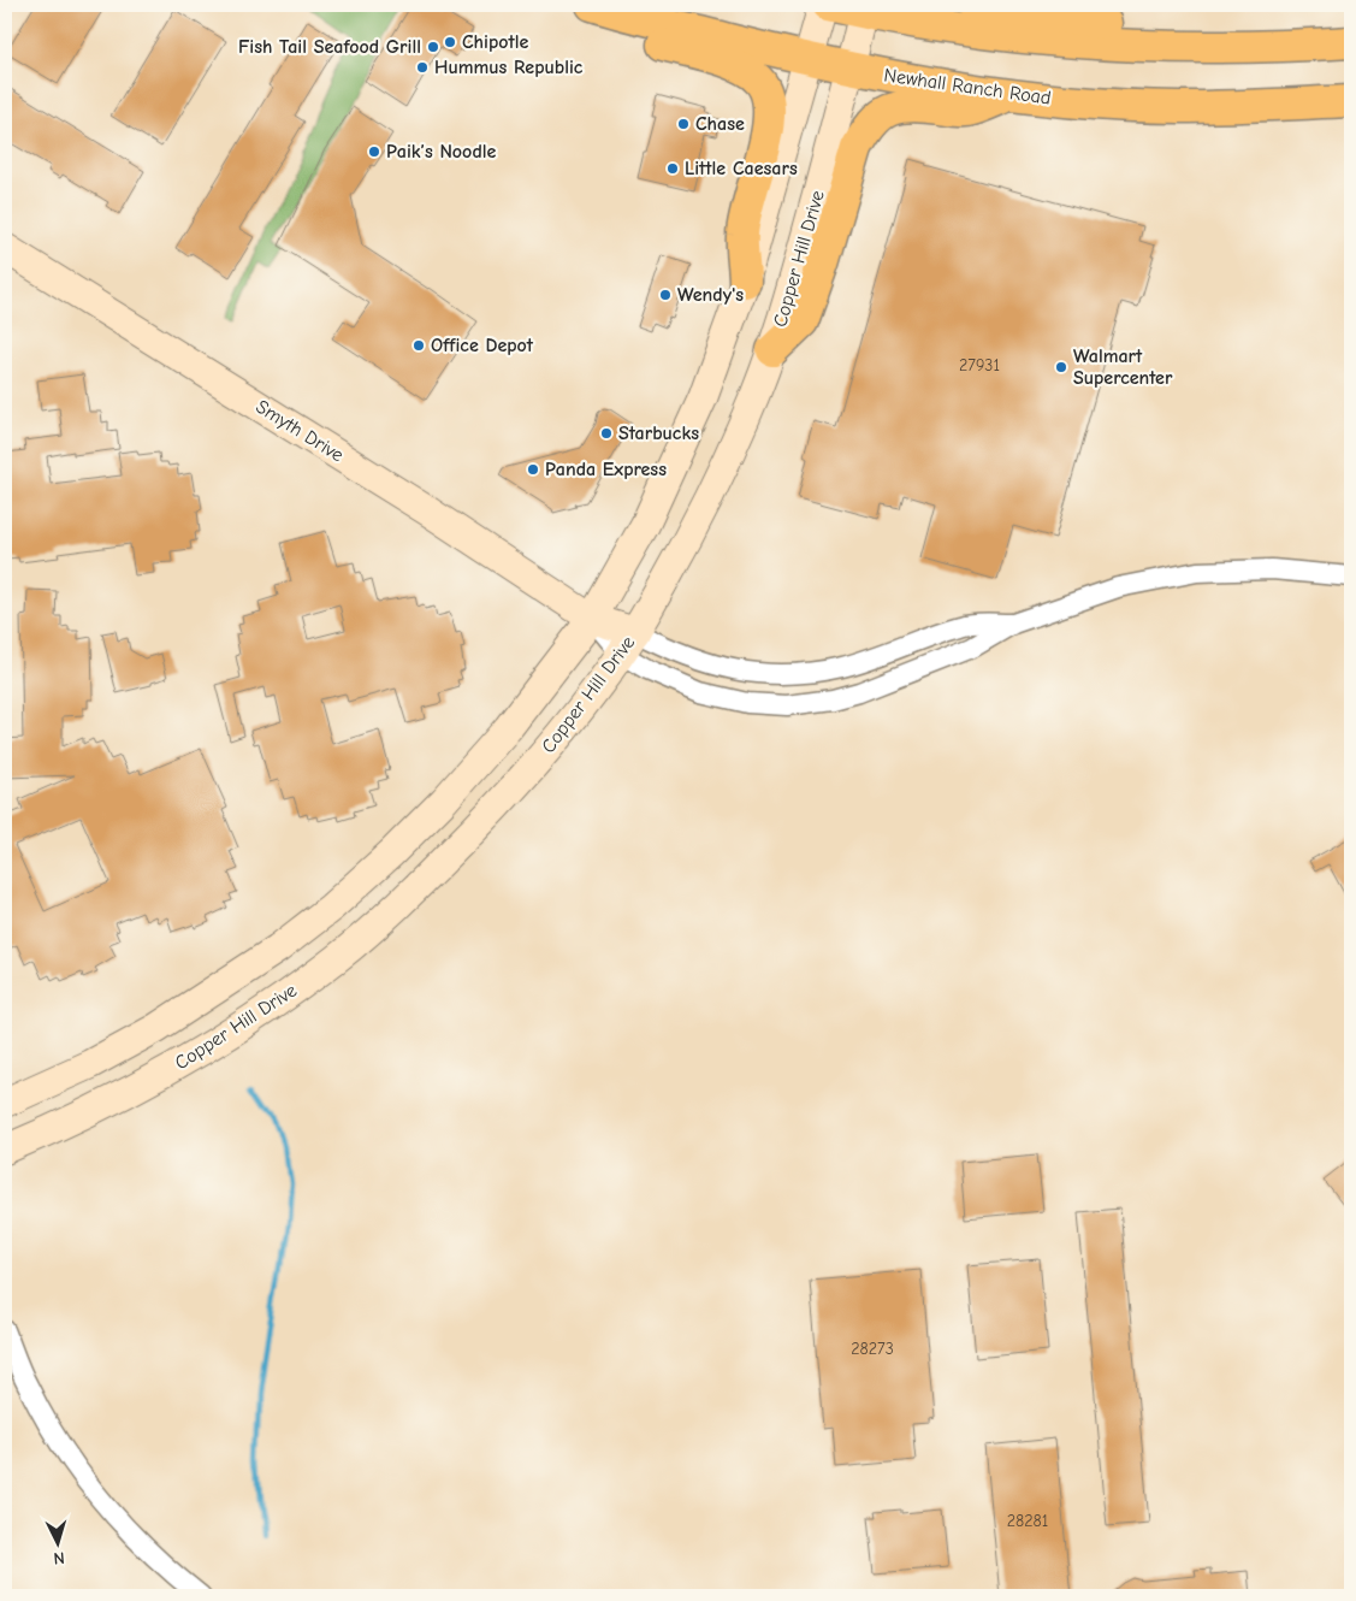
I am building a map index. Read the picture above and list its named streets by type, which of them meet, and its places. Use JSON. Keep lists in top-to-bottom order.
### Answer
{
  "streets": {
    "main road": ["Newhall Ranch Road", "Copper Hill Drive", "Smyth Drive"]
  },
  "crossings": [
    ["Newhall Ranch Road", "Copper Hill Drive"],
    ["Copper Hill Drive", "Smyth Drive"]
  ],
  "places": [
    "Chipotle",
    "Fish Tail Seafood Grill",
    "Hummus Republic",
    "Chase",
    "Paik’s Noodle",
    "Little Caesars",
    "Wendy's",
    "Office Depot",
    "Walmart Supercenter",
    "Starbucks",
    "Panda Express"
  ],
  "house_numbers": ["27931", "28273", "28281"],
  "north": "bottom"
}
